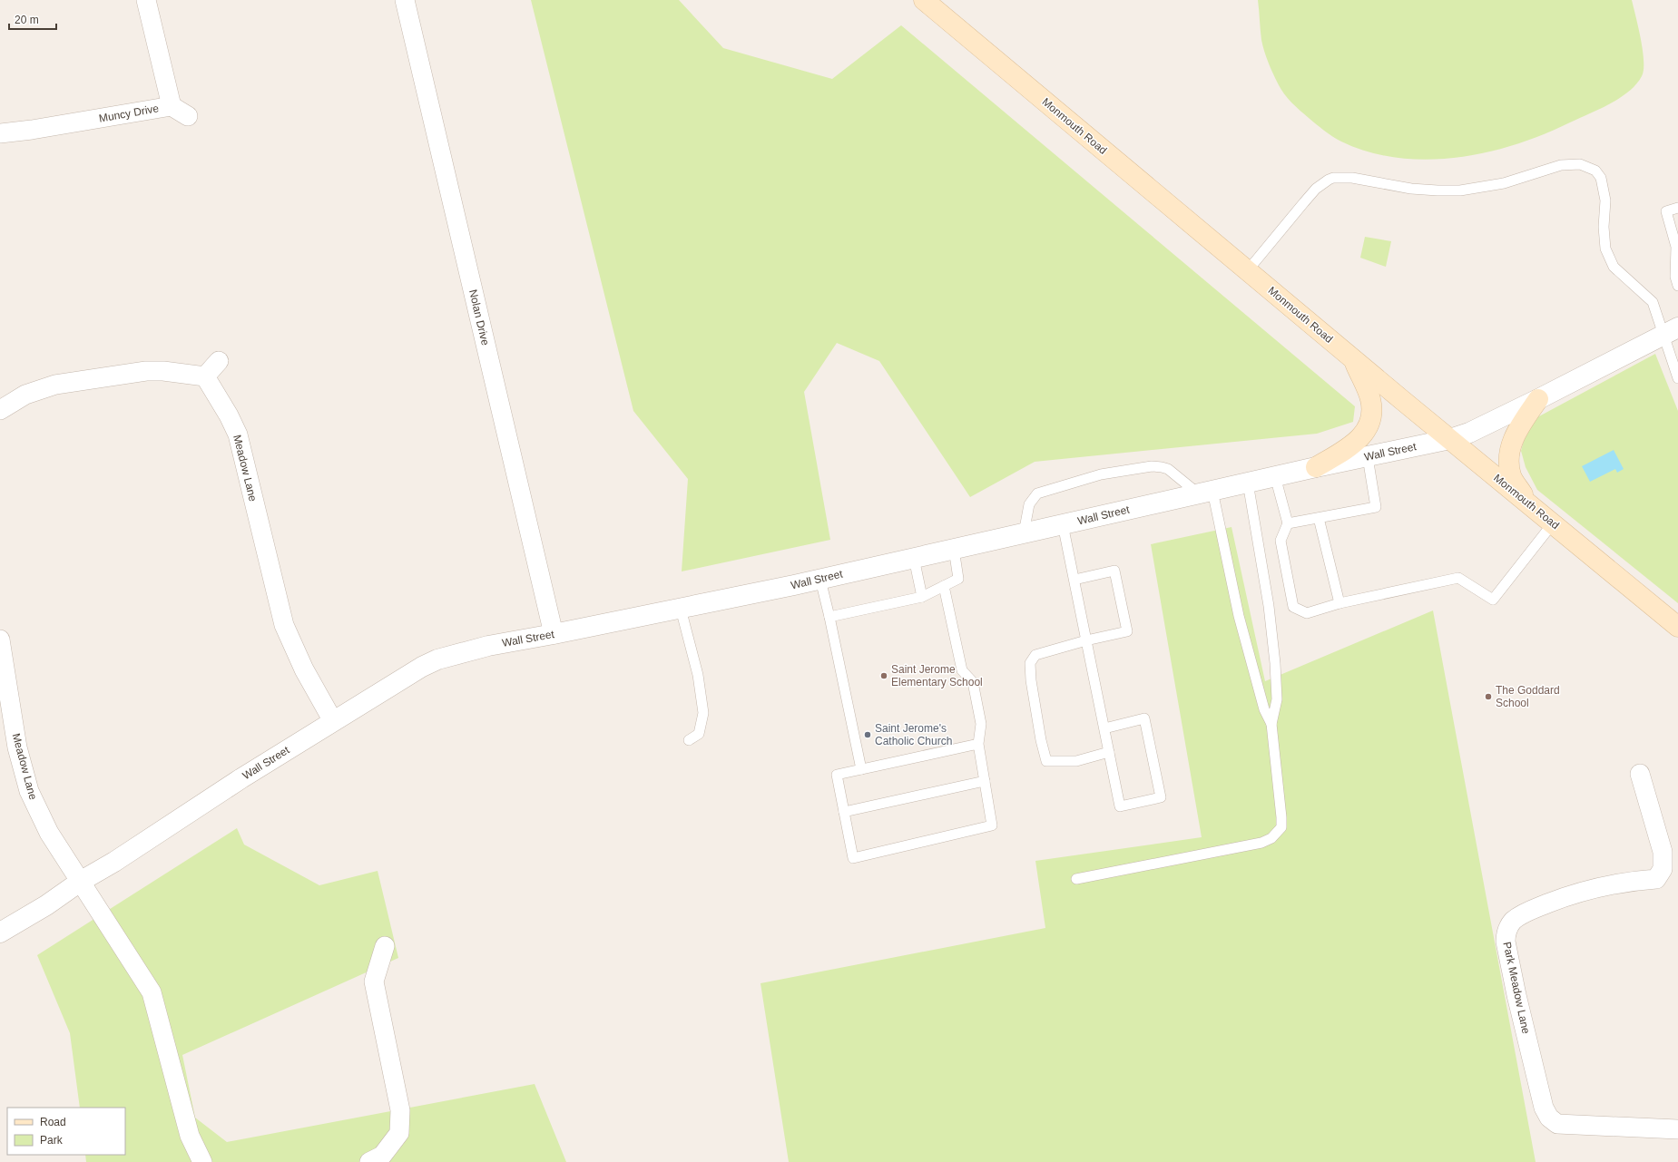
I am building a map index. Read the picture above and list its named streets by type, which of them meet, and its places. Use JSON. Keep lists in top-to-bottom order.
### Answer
{
  "streets": {
    "main road": ["Monmouth Road"],
    "street": [
      "Muncy Drive",
      "Nolan Drive",
      "Wall Street",
      "Meadow Lane",
      "Park Meadow Lane"
    ]
  },
  "crossings": [
    ["Monmouth Road", "Wall Street"],
    ["Nolan Drive", "Wall Street"],
    ["Wall Street", "Meadow Lane"]
  ],
  "places": ["Saint Jerome Elementary School", "The Goddard School", "Saint Jerome's Catholic Church"],
  "legend": ["Road", "Park"],
  "scale_bar": "20 m"
}
